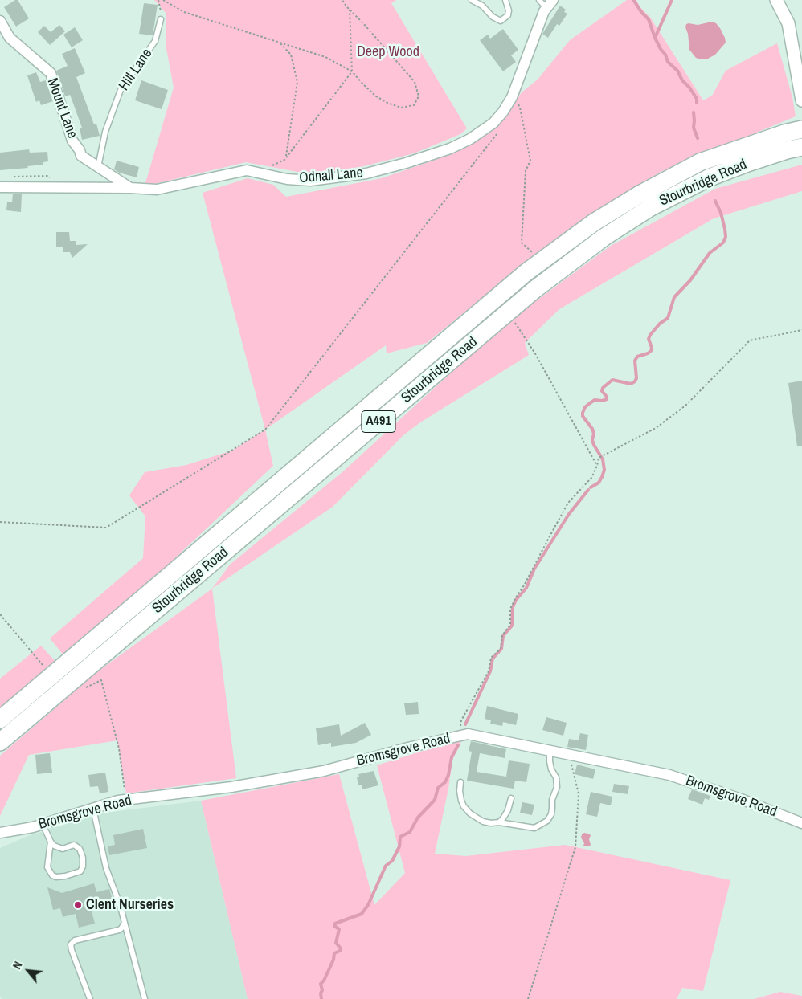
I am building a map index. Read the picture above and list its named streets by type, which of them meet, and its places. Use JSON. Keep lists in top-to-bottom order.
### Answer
{
  "streets": {
    "highway": ["Stourbridge Road", "A491"],
    "street": ["Mount Lane", "Odnall Lane", "Bromsgrove Road"],
    "lane": ["Hill Lane"]
  },
  "crossings": [
    ["Hill Lane", "Mount Lane"],
    ["Mount Lane", "Odnall Lane"]
  ],
  "parks": ["Deep Wood"],
  "places": ["Clent Nurseries"],
  "north": "top left"
}
